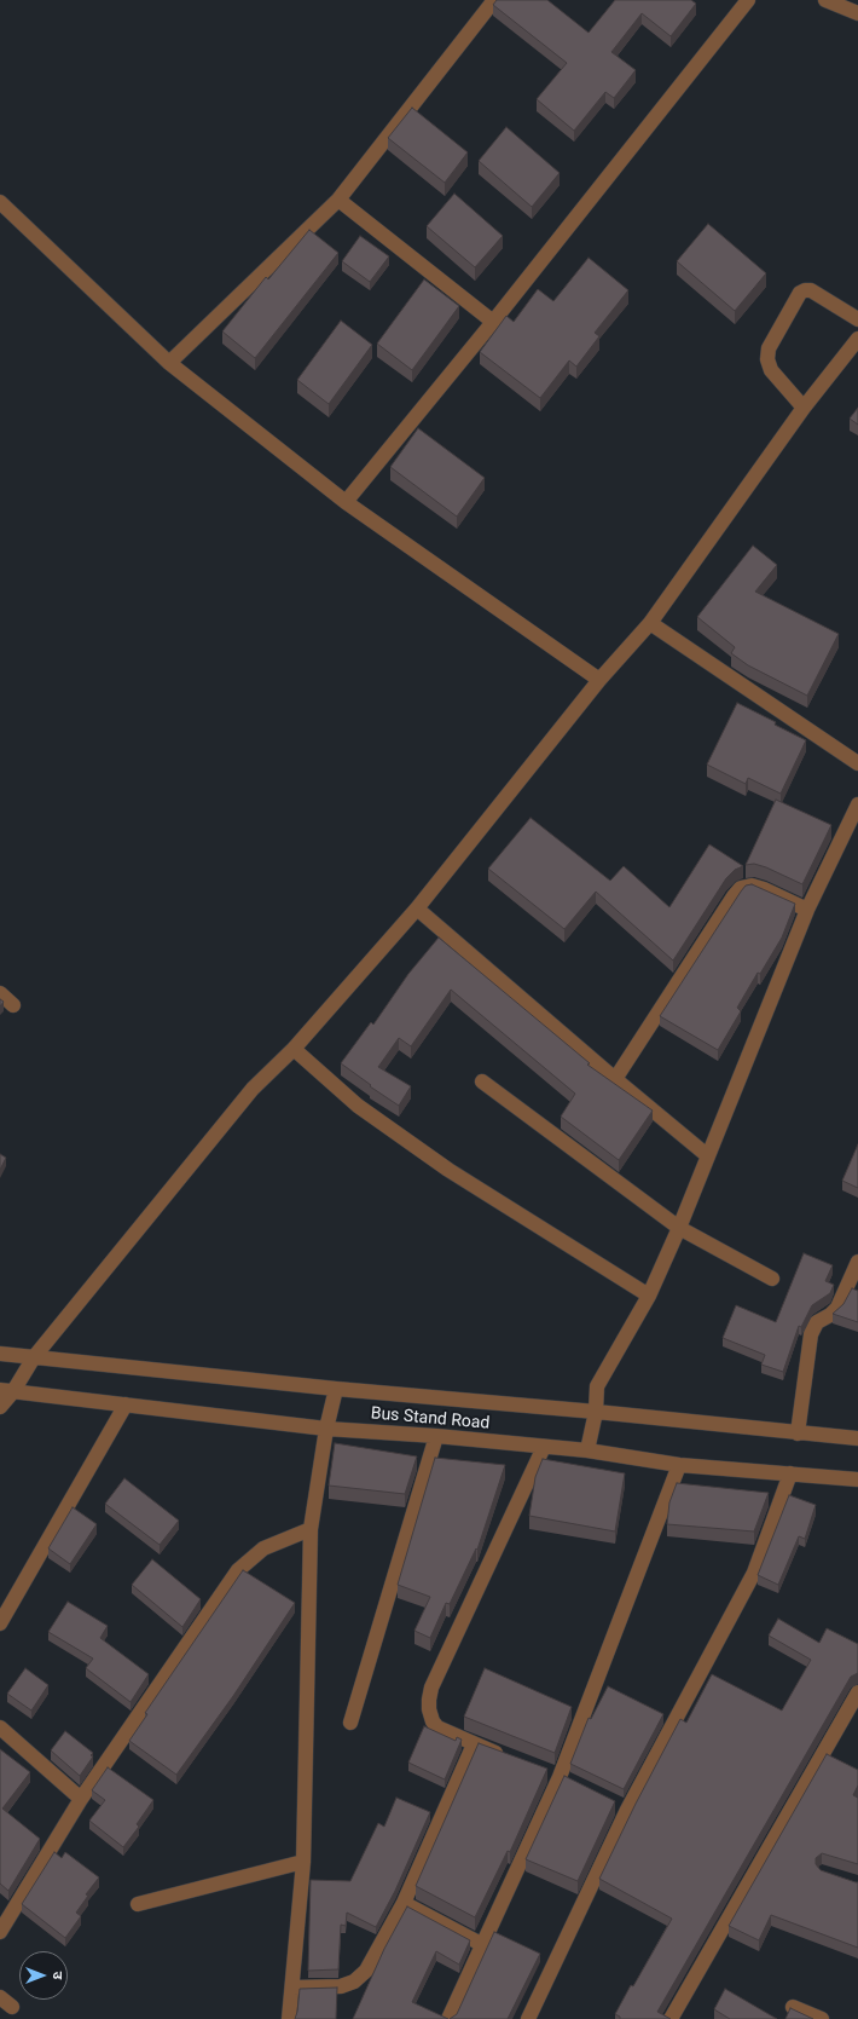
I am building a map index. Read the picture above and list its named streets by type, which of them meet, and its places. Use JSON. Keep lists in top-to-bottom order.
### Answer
{
  "streets": {
    "street": ["Bus Stand Road"]
  },
  "north": "right"
}
